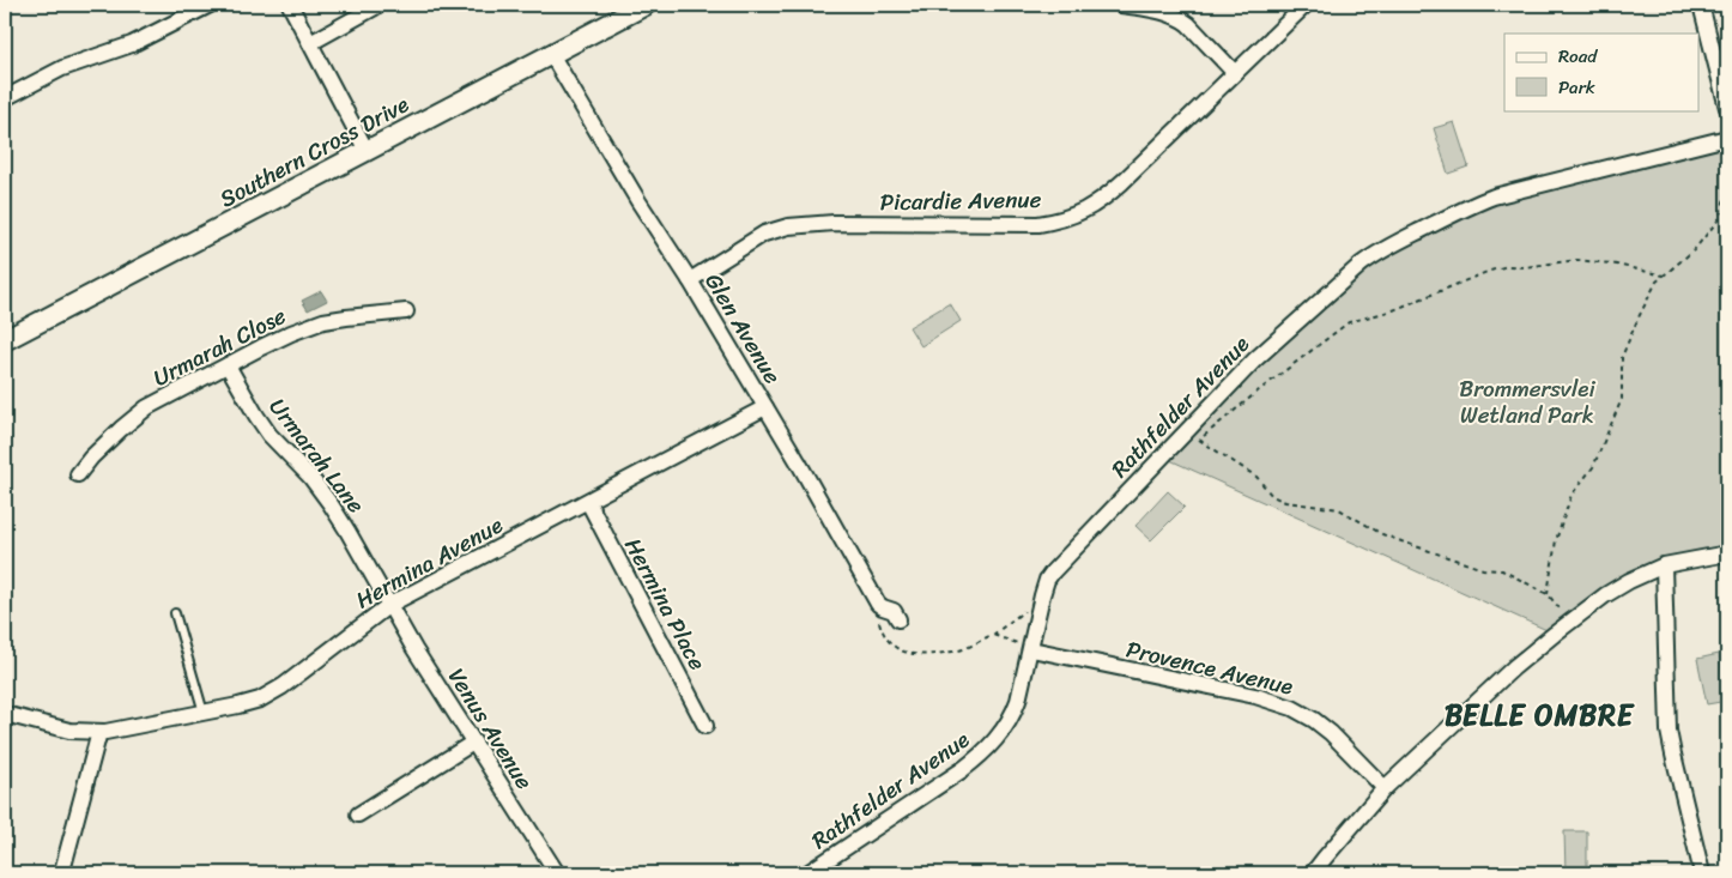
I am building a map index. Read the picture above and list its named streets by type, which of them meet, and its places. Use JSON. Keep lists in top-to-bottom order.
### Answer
{
  "streets": {
    "street": [
      "Southern Cross Drive",
      "Picardie Avenue",
      "Glen Avenue",
      "Urmarah Close",
      "Rathfelder Avenue",
      "Urmarah Lane",
      "Hermina Avenue",
      "Hermina Place",
      "Provence Avenue",
      "Venus Avenue"
    ]
  },
  "crossings": [
    ["Southern Cross Drive", "Glen Avenue"],
    ["Picardie Avenue", "Glen Avenue"],
    ["Glen Avenue", "Hermina Avenue"],
    ["Urmarah Close", "Urmarah Lane"],
    ["Rathfelder Avenue", "Provence Avenue"],
    ["Urmarah Lane", "Hermina Avenue"],
    ["Urmarah Lane", "Venus Avenue"],
    ["Hermina Avenue", "Hermina Place"],
    ["Hermina Avenue", "Venus Avenue"]
  ],
  "districts": ["BELLE OMBRE"],
  "parks": ["Brommersvlei Wetland Park"],
  "legend": ["Road", "Park"]
}
